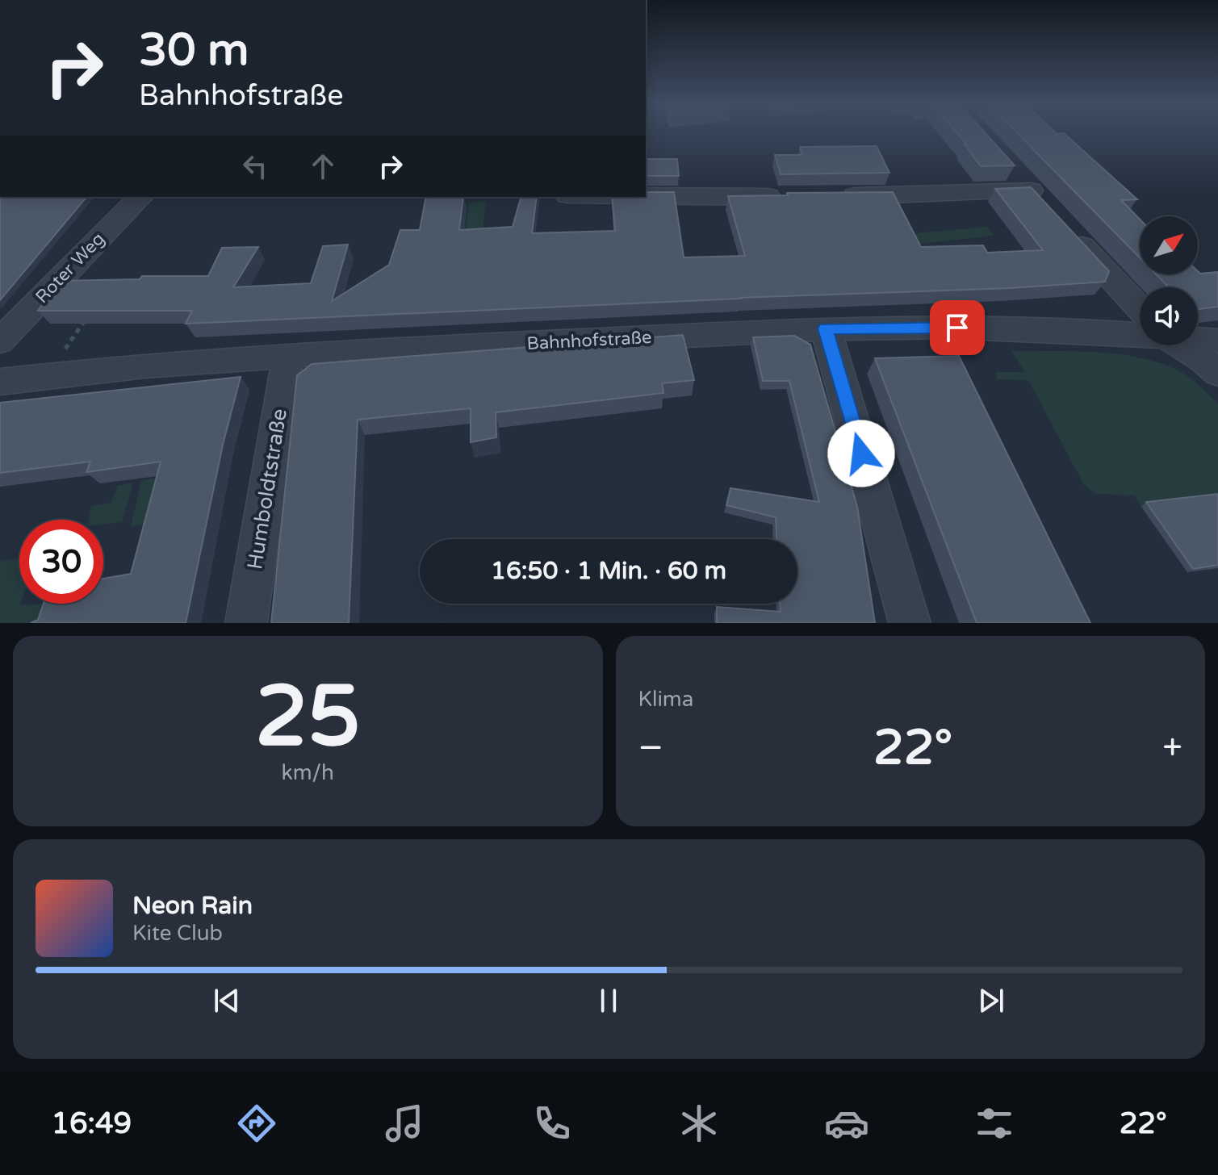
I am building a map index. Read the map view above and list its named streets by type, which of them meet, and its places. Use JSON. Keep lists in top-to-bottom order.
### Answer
{
  "streets": {
    "street": ["Roter Weg", "Bahnhofstraße", "Humboldtstraße"]
  },
  "crossings": [
    ["Bahnhofstraße", "Humboldtstraße"]
  ],
  "north": "top right",
  "page": {
    "turn": ["30 m", "Bahnhofstraße"],
    "limit": "30",
    "trip": "16:50 · 1 Min. · 60 m",
    "tile": [
      ["25", "km/h"],
      "Klima"
    ],
    "heat": ["−", "22°", "+"],
    "song": ["Neon Rain", "Kite Club"],
    "tabs": ["16:49", "22°"]
  }
}
